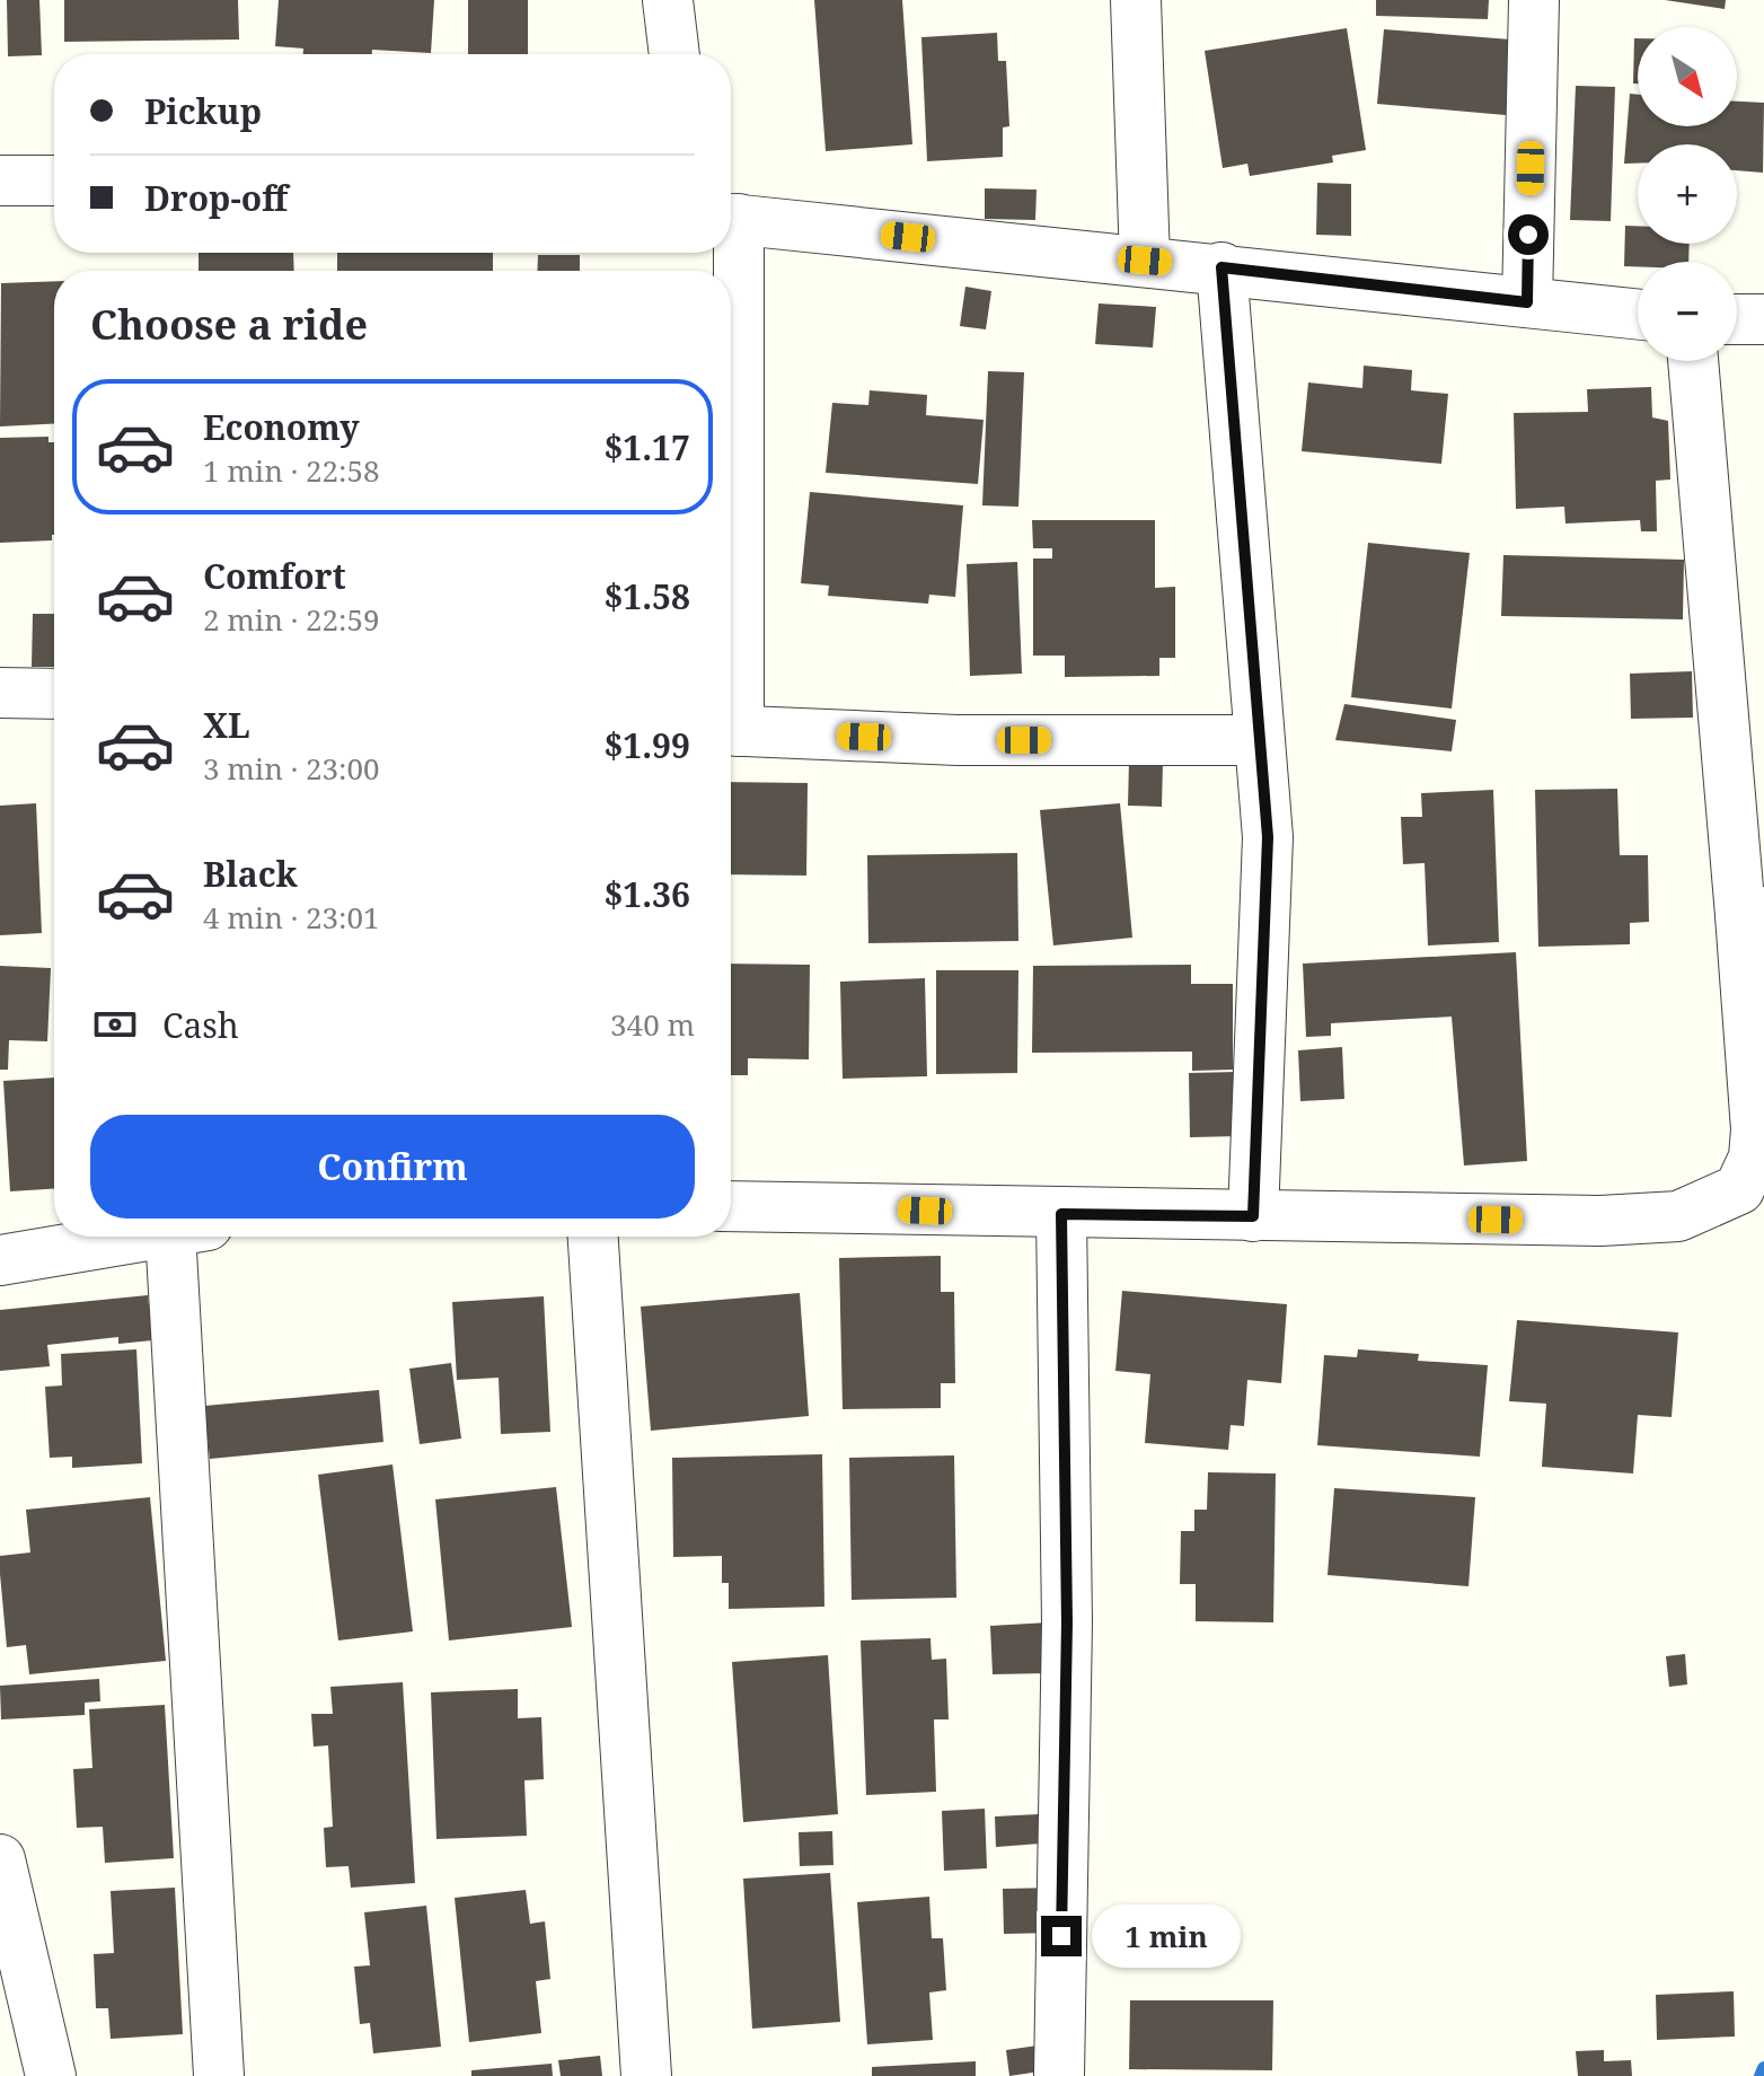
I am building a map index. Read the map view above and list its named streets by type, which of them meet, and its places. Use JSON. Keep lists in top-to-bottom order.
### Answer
{
  "north": "bottom right",
  "page": {
    "map_buttons": ["+", "−"],
    "banner": ["Pickup", "Drop-off"],
    "heading": "Choose a ride",
    "list": [
      {
        "name": "Economy",
        "note": "1 min · 22:58",
        "value": "$1.17"
      },
      {
        "name": "Comfort",
        "note": "2 min · 22:59",
        "value": "$1.58"
      },
      {
        "name": "XL",
        "note": "3 min · 23:00",
        "value": "$1.99"
      },
      {
        "name": "Black",
        "note": "4 min · 23:01",
        "value": "$1.36"
      }
    ],
    "pay": ["Cash", "340 m"],
    "buttons": "Confirm",
    "bubble": "1 min"
  }
}
